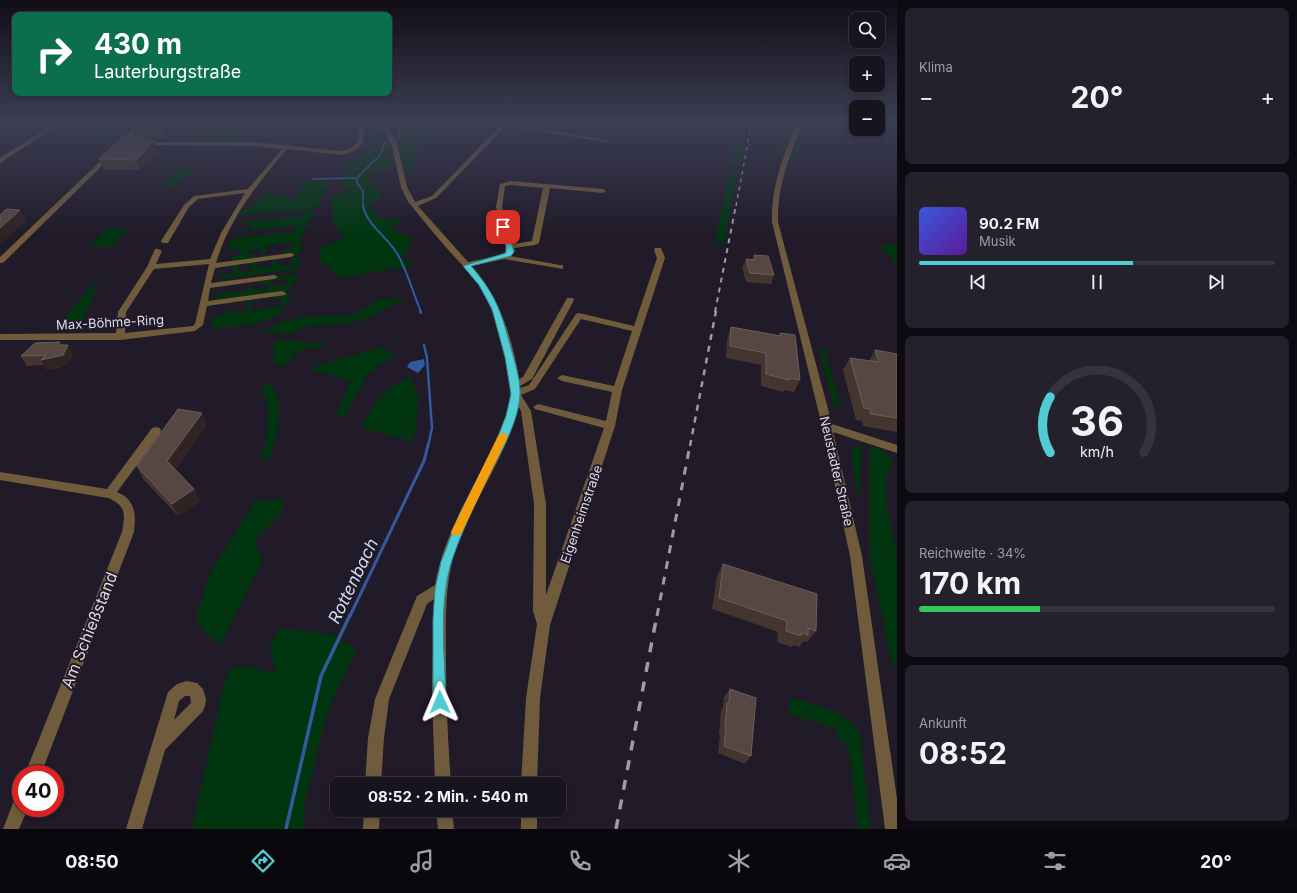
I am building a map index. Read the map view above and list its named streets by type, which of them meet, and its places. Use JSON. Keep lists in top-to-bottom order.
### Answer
{
  "streets": {
    "street": [
      "Max-Böhme-Ring",
      "Neustadter Straße",
      "Eigenheimstraße",
      "Am Schießstand"
    ]
  },
  "water": ["Rottenbach"],
  "page": {
    "tile": [
      "Klima",
      ["Reichweite · 34%", "170 km"],
      ["Ankunft", "08:52"]
    ],
    "map_buttons": ["+", "−"],
    "turn": ["430 m", "Lauterburgstraße"],
    "heat": ["−", "20°", "+"],
    "song": ["90.2 FM", "Musik"],
    "limit": "40",
    "trip": "08:52 · 2 Min. · 540 m",
    "tabs": ["08:50", "20°"],
    "gauge": ["36", "km/h"]
  }
}
